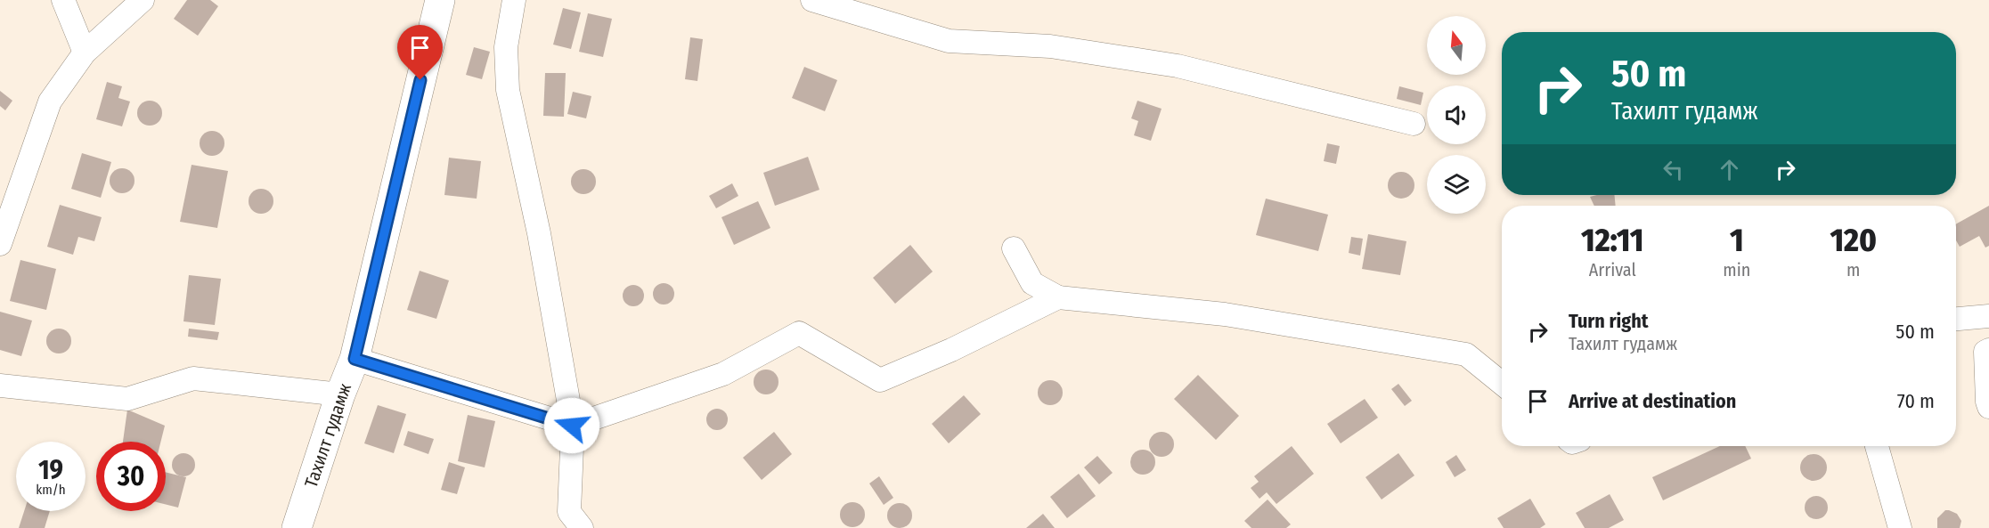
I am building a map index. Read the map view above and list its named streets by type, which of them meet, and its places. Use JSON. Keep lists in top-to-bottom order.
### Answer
{
  "streets": {
    "main road": ["Тахилт гудамж"]
  },
  "north": "top",
  "page": {
    "turn": ["50 m", "Тахилт гудамж"],
    "eta": [
      "12:11",
      "Arrival",
      "1",
      "min",
      "120",
      "m"
    ],
    "list": [
      {
        "name": "Turn right",
        "note": "Тахилт гудамж",
        "value": "50 m"
      },
      {
        "name": "Arrive at destination",
        "value": "70 m"
      }
    ],
    "speed": "19 km/h",
    "limit": "30"
  }
}
